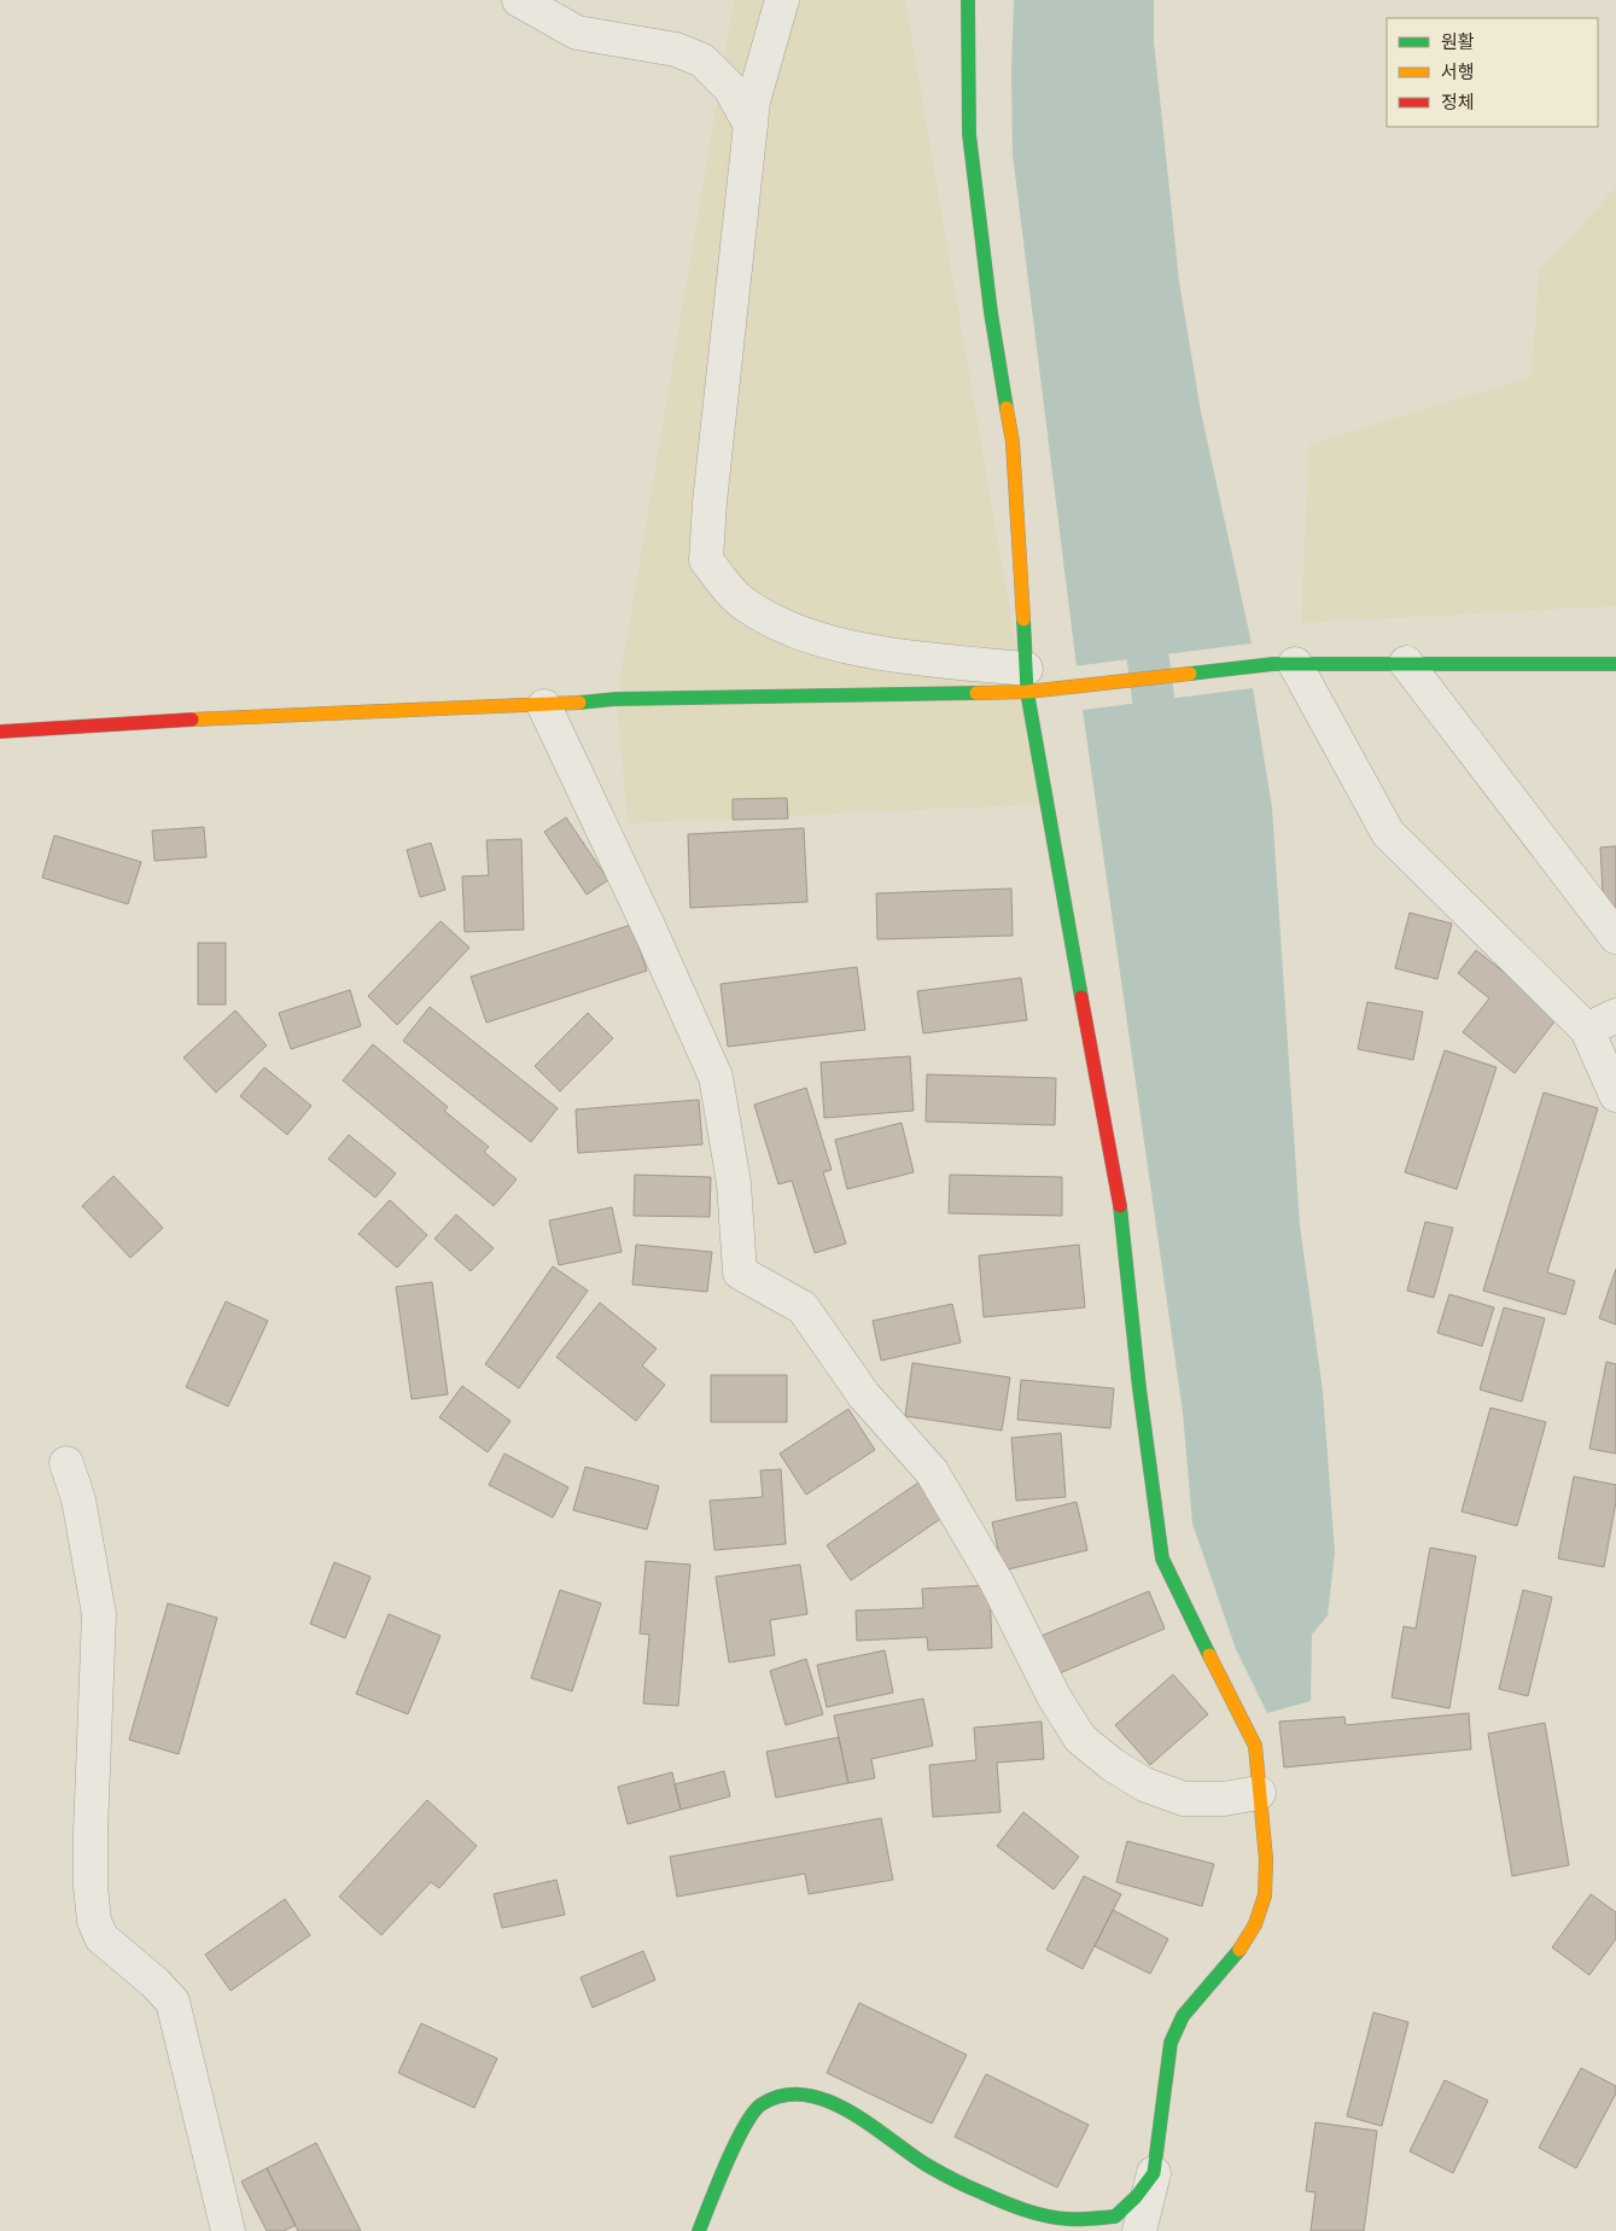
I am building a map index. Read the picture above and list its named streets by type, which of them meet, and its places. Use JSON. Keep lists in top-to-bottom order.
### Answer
{
  "legend": ["원활", "서행", "정체"]
}
